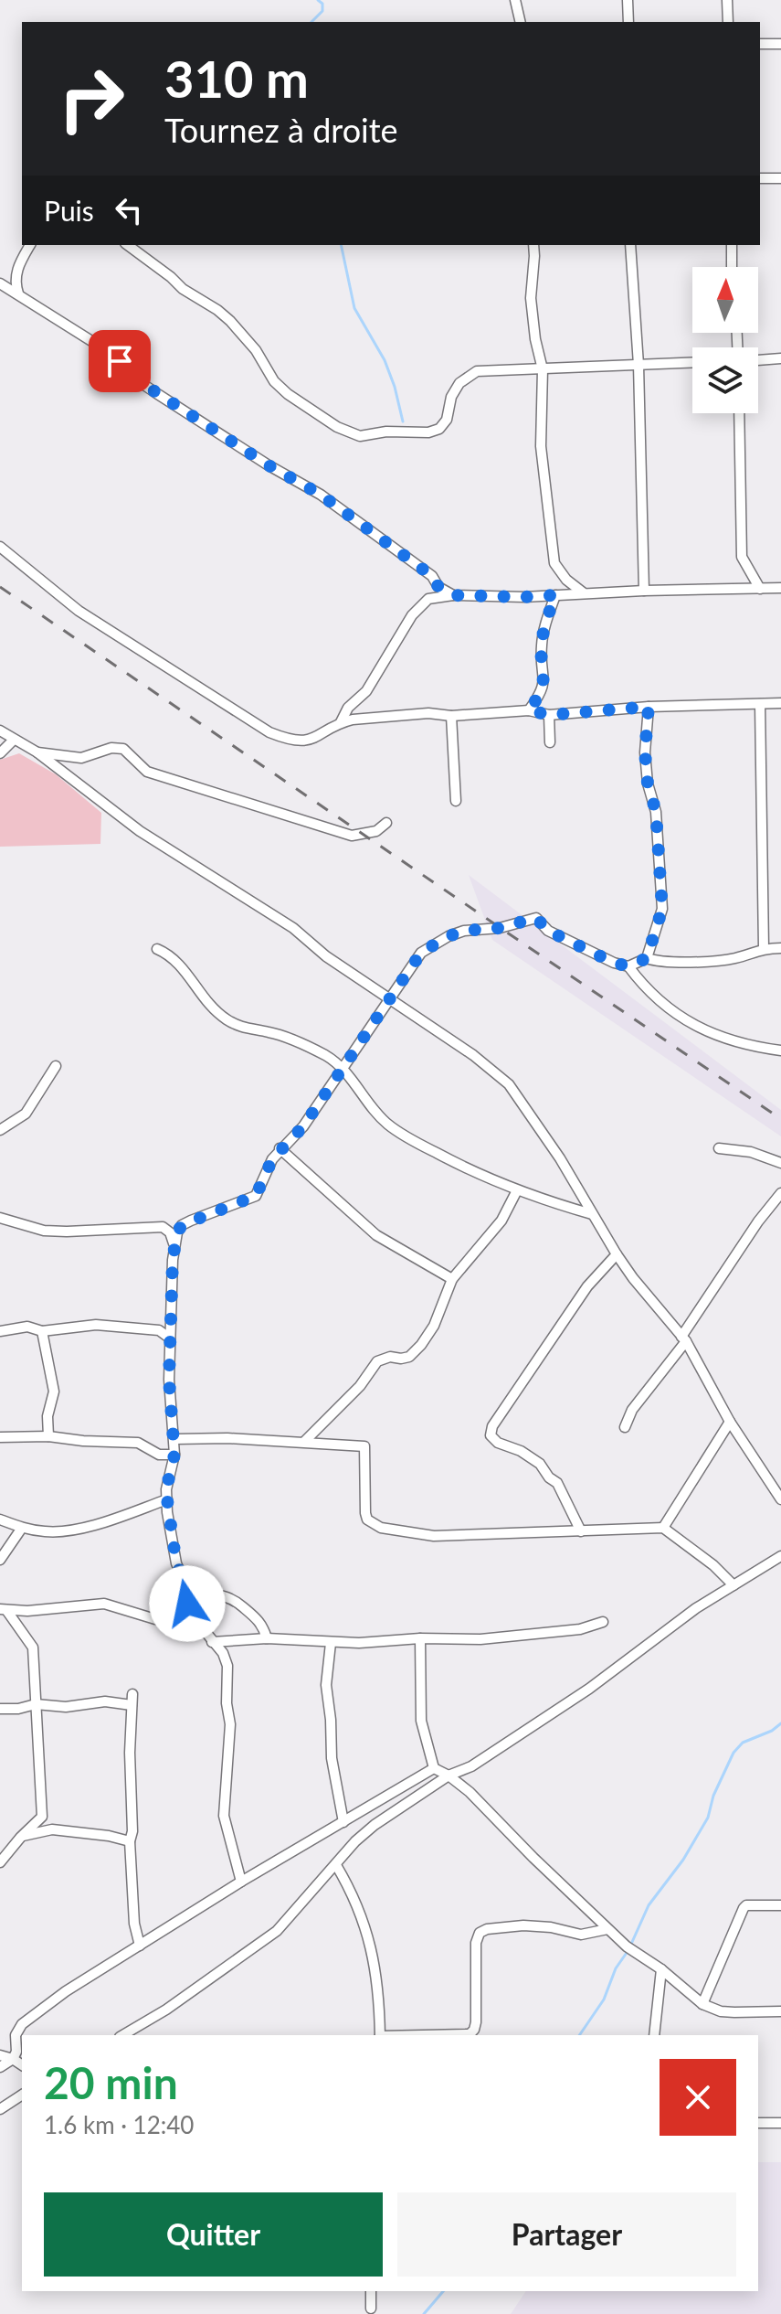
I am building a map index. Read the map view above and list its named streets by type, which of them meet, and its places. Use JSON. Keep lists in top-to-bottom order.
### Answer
{
  "north": "top",
  "page": {
    "turn": ["310 m", "Tournez à droite"],
    "then": "Puis",
    "heading": ["20 min", "1.6 km · 12:40"],
    "buttons": ["Quitter", "Partager"]
  }
}
